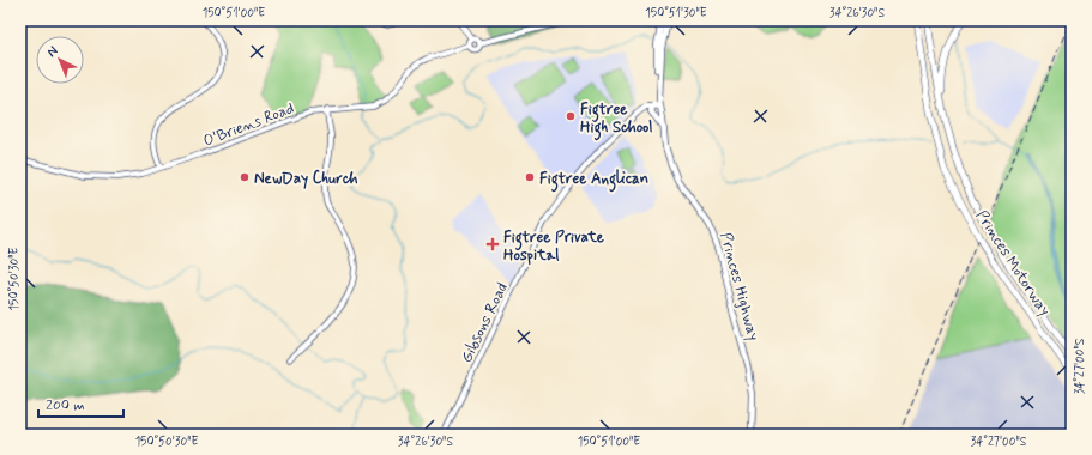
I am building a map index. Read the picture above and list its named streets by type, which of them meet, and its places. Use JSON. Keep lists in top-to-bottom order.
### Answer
{
  "streets": {
    "highway": ["Princes Motorway"],
    "main road": ["Princes Highway"],
    "street": ["O'Briens Road", "Gibsons Road"]
  },
  "crossings": [
    ["Princes Highway", "Gibsons Road"]
  ],
  "places": {
    "other": ["Figtree High School", "NewDay Church", "Figtree Anglican"],
    "health": ["Figtree Private Hospital"]
  },
  "scale_bar": "200 m",
  "north": "top left",
  "coordinates": [
    "150°51'00\"E",
    "150°51'30\"E",
    "34°26'30\"S",
    "150°50'30\"E",
    "34°27'00\"S"
  ]
}
